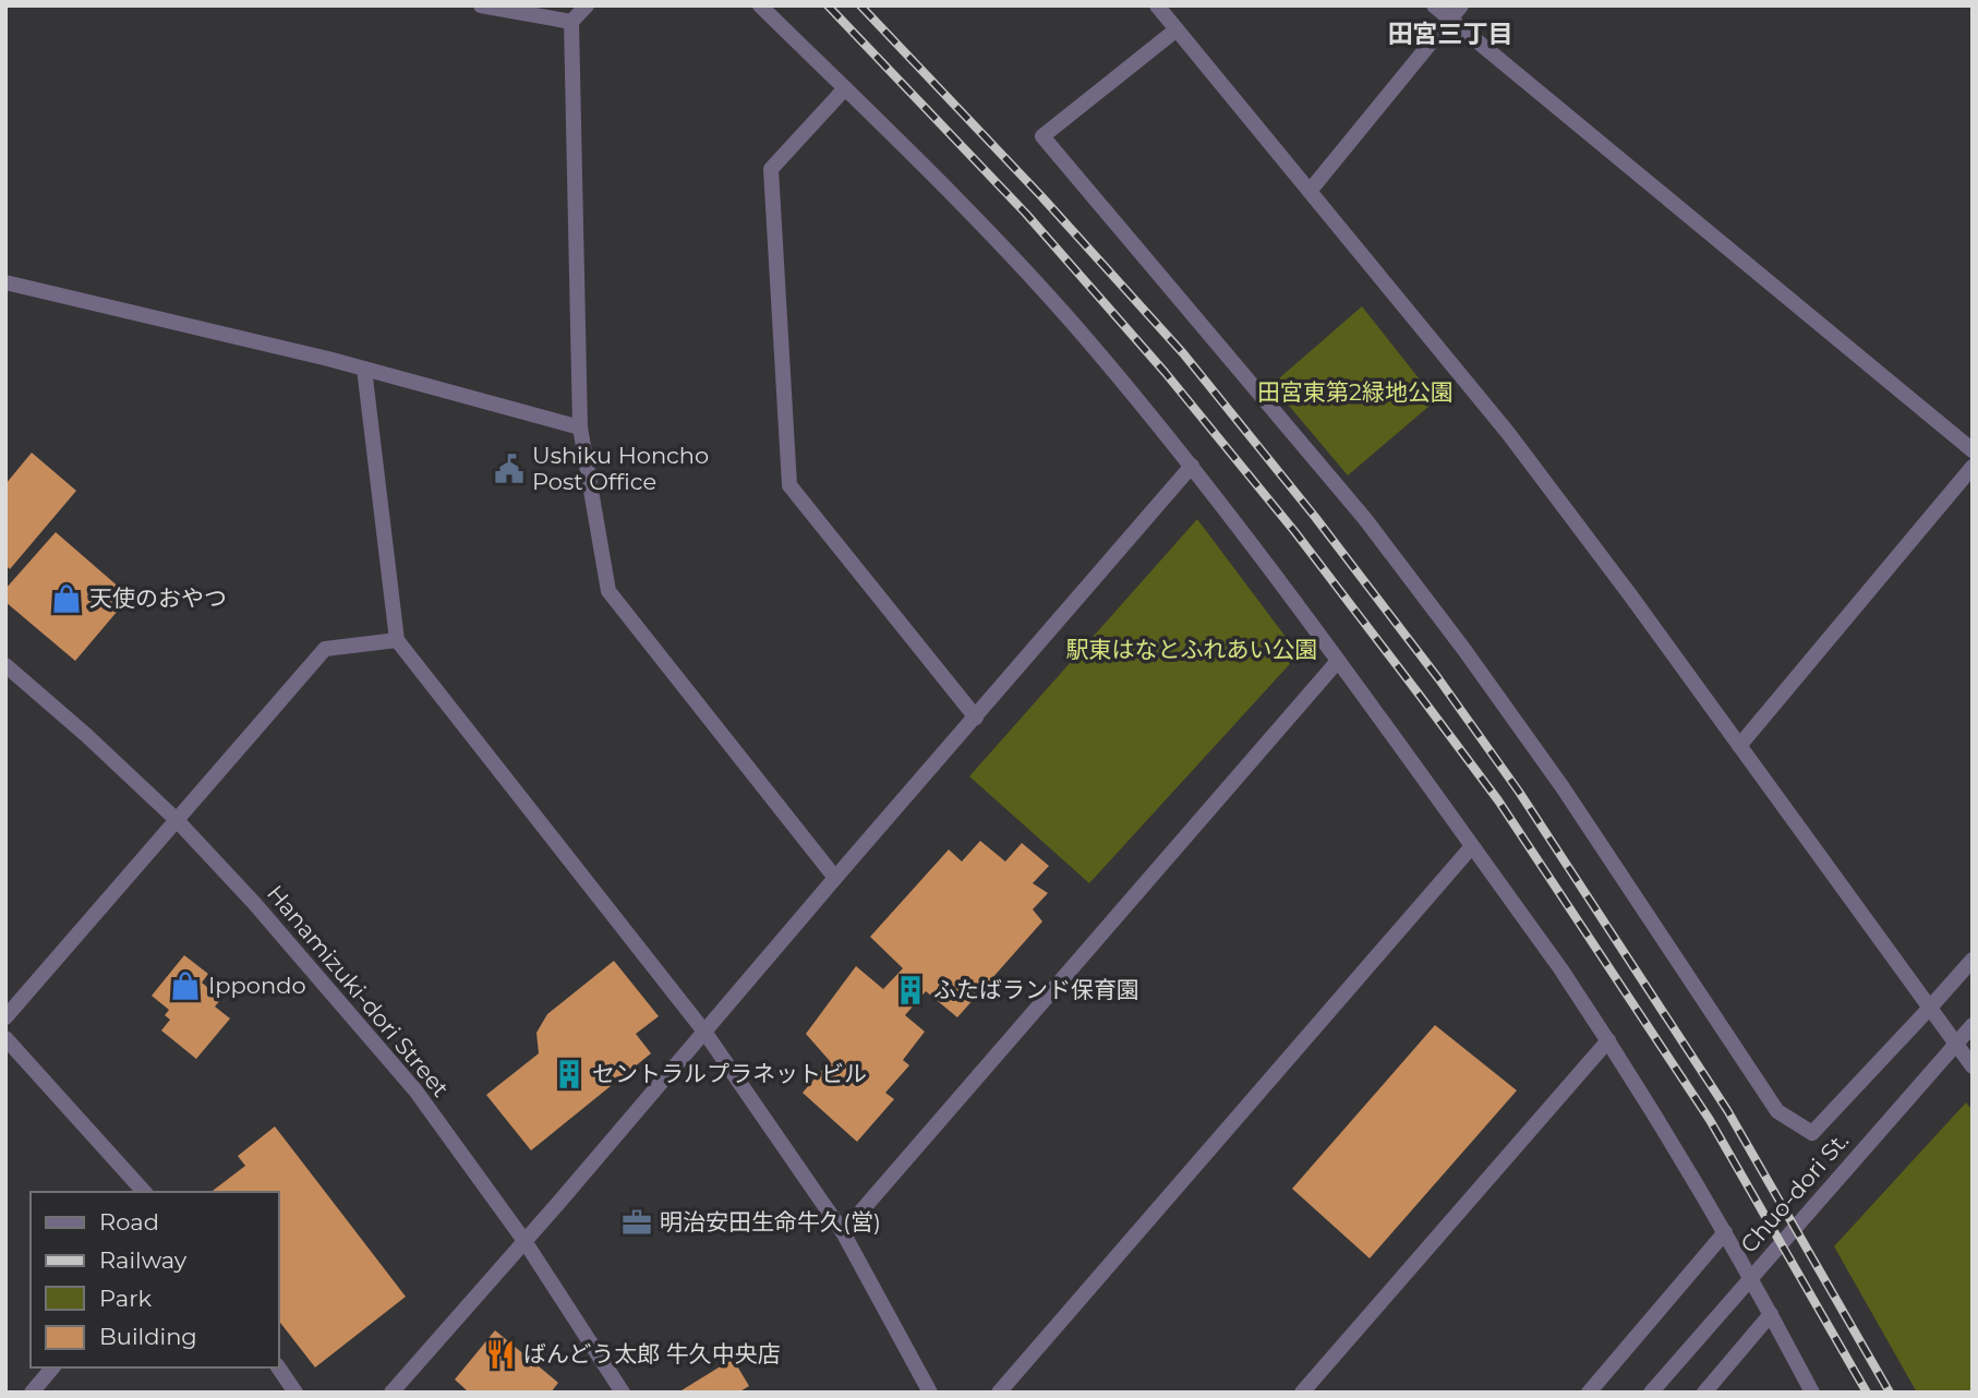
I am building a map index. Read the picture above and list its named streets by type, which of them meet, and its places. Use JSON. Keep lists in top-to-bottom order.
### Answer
{
  "streets": {
    "street": ["Hanamizuki-dori Street", "Chuo-dori St."]
  },
  "districts": ["田宮三丁目"],
  "parks": ["田宮東第2緑地公園", "駅東はなとふれあい公園"],
  "places": {
    "public building": ["Ushiku Honcho Post Office"],
    "shop": ["天使のおやつ", "Ippondo"],
    "building": ["ふたばランド保育園", "セントラルプラネットビル"],
    "office": ["明治安田生命牛久(営)"],
    "restaurant": ["ばんどう太郎 牛久中央店"]
  },
  "legend": [
    "Road",
    "Railway",
    "Park",
    "Building"
  ]
}
